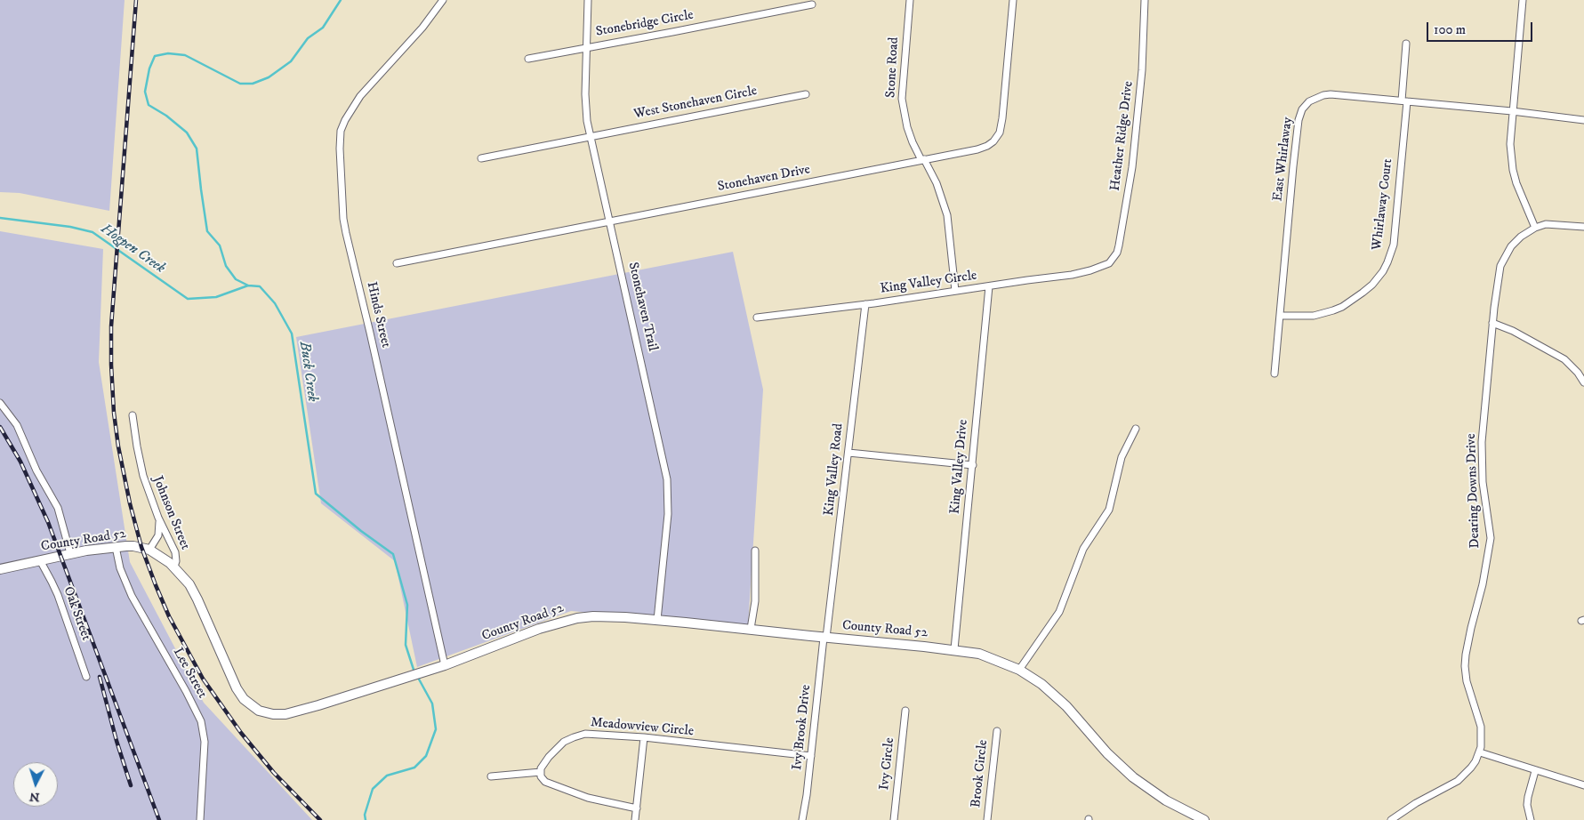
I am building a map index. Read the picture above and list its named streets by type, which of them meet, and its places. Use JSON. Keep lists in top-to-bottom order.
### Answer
{
  "streets": {
    "street": [
      "Stonebridge Circle",
      "Stone Road",
      "West Stonehaven Circle",
      "Heather Ridge Drive",
      "East Whirlaway",
      "Stonehaven Drive",
      "Whirlaway Court",
      "King Valley Circle",
      "Stonehaven Trail",
      "Hinds Street",
      "King Valley Drive",
      "King Valley Road",
      "Dearing Downs Drive",
      "Johnson Street",
      "County Road 52",
      "Oak Street",
      "Lee Street",
      "Meadowview Circle",
      "Ivy Brook Drive",
      "Ivy Circle",
      "Brook Circle"
    ]
  },
  "crossings": [
    ["Stonebridge Circle", "Stonehaven Trail"],
    ["Stone Road", "Stonehaven Drive"],
    ["Stone Road", "King Valley Circle"],
    ["West Stonehaven Circle", "Stonehaven Trail"],
    ["Heather Ridge Drive", "King Valley Circle"],
    ["East Whirlaway", "Whirlaway Court"],
    ["Stonehaven Drive", "Stonehaven Trail"],
    ["King Valley Circle", "King Valley Drive"],
    ["King Valley Circle", "King Valley Road"],
    ["Stonehaven Trail", "County Road 52"],
    ["Hinds Street", "County Road 52"],
    ["King Valley Drive", "County Road 52"],
    ["King Valley Road", "County Road 52"],
    ["King Valley Road", "Ivy Brook Drive"],
    ["Johnson Street", "County Road 52"],
    ["County Road 52", "Oak Street"],
    ["County Road 52", "Lee Street"],
    ["County Road 52", "Ivy Brook Drive"],
    ["Meadowview Circle", "Ivy Brook Drive"]
  ],
  "water": ["Hogpen Creek", "Buck Creek"],
  "scale_bar": "100 m",
  "north": "bottom"
}
